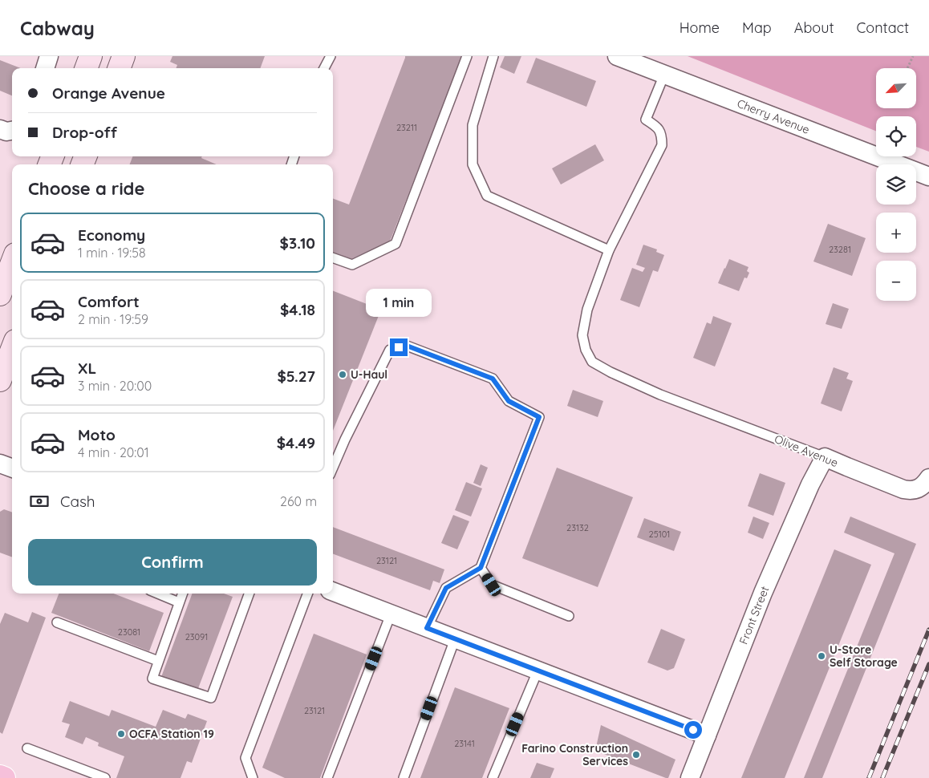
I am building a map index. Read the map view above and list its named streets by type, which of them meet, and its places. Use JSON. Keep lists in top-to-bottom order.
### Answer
{
  "streets": {
    "street": ["Cherry Avenue", "Olive Avenue", "Front Street"]
  },
  "crossings": [
    ["Cherry Avenue", "Olive Avenue"],
    ["Olive Avenue", "Front Street"]
  ],
  "places": [
    "U-Haul",
    "U-Store Self Storage",
    "OCFA Station 19",
    "Farino Construction Services"
  ],
  "house_numbers": [
    "23211",
    "23281",
    "23132",
    "25101",
    "23121",
    "23081",
    "23091",
    "23121",
    "23141"
  ],
  "north": "bottom left",
  "page": {
    "header": "Cabway",
    "nav": [
      "Home",
      "Map",
      "About",
      "Contact"
    ],
    "map_buttons": ["+", "−"],
    "banner": ["Orange Avenue", "Drop-off"],
    "heading": "Choose a ride",
    "list": [
      {
        "name": "Economy",
        "note": "1 min · 19:58",
        "value": "$3.10"
      },
      {
        "name": "Comfort",
        "note": "2 min · 19:59",
        "value": "$4.18"
      },
      {
        "name": "XL",
        "note": "3 min · 20:00",
        "value": "$5.27"
      },
      {
        "name": "Moto",
        "note": "4 min · 20:01",
        "value": "$4.49"
      }
    ],
    "bubble": "1 min",
    "pay": ["Cash", "260 m"],
    "buttons": "Confirm"
  }
}
